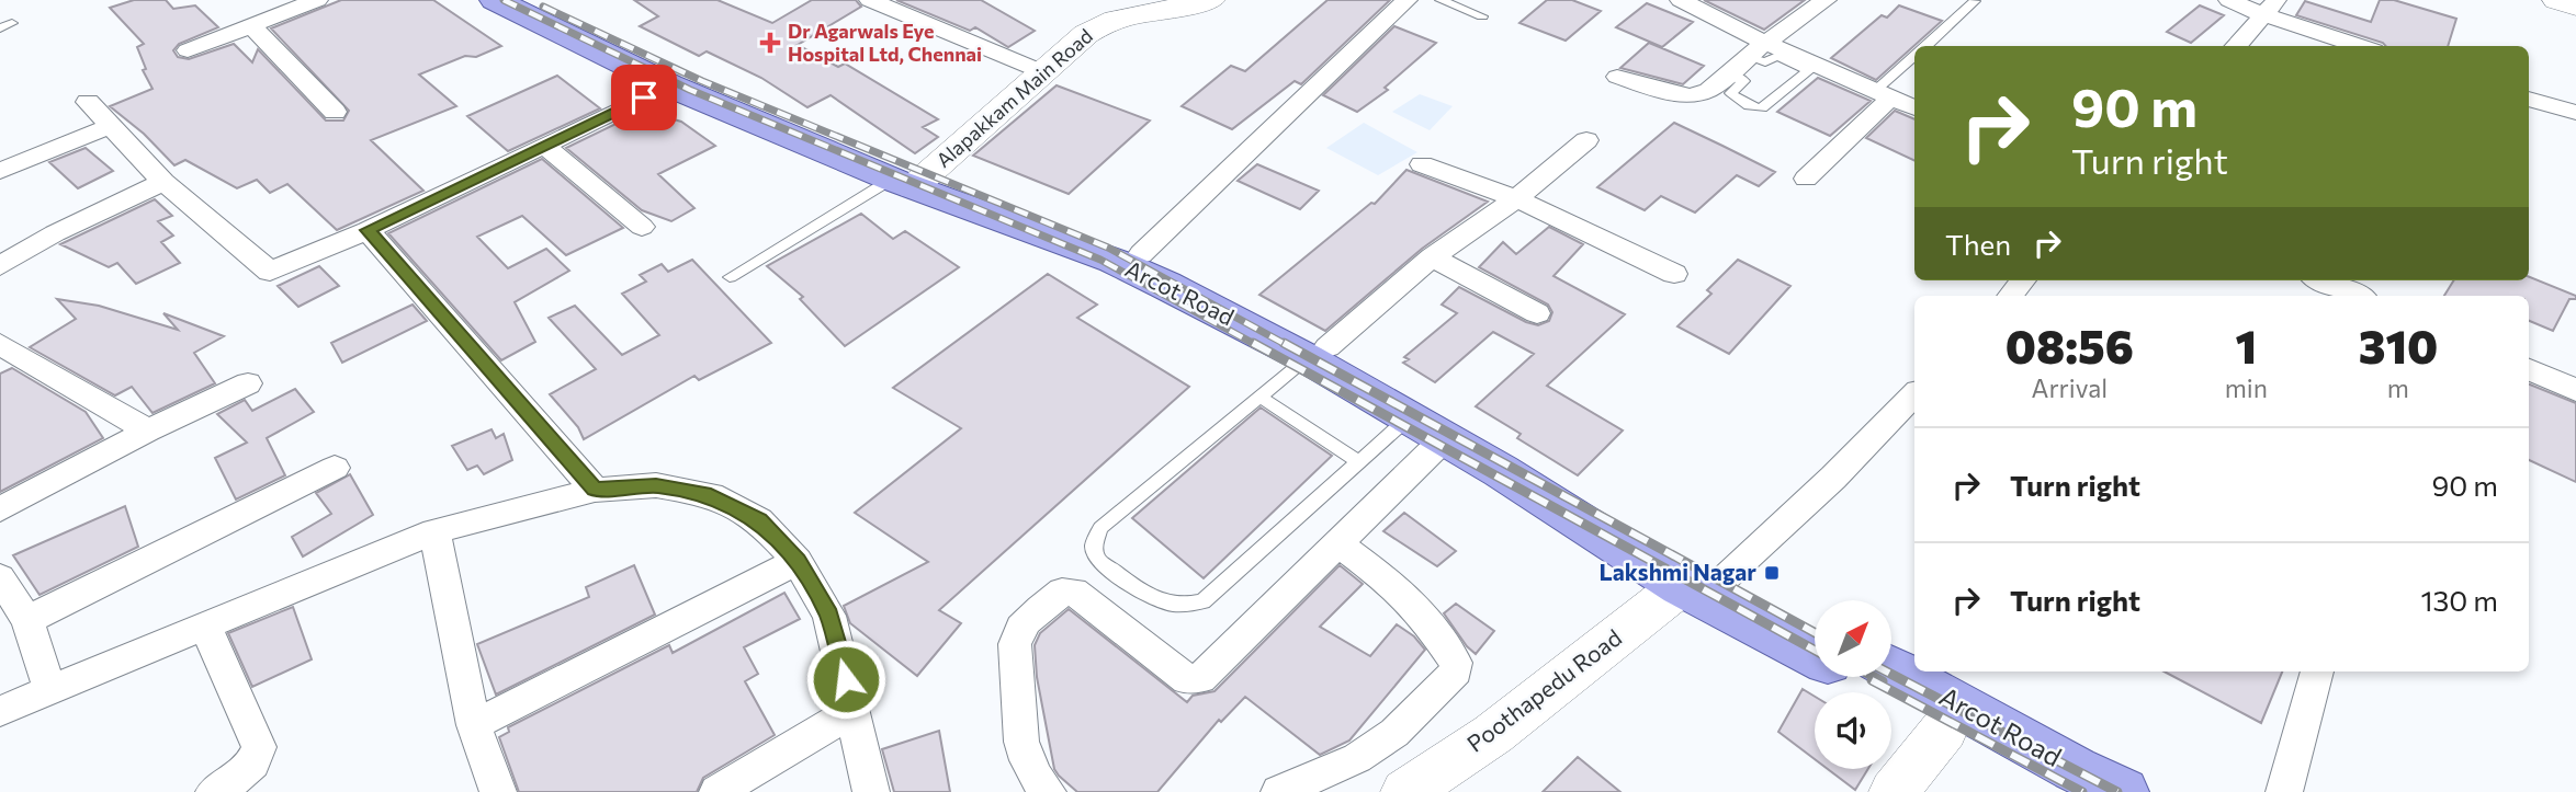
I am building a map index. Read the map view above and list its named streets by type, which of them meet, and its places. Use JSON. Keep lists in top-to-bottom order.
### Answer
{
  "streets": {
    "main road": ["Alapakkam Main Road", "Arcot Road", "Poothapedu Road"]
  },
  "crossings": [
    ["Alapakkam Main Road", "Arcot Road"],
    ["Arcot Road", "Poothapedu Road"]
  ],
  "places": {
    "health": ["Dr Agarwals Eye Hospital Ltd, Chennai"],
    "transit": ["Lakshmi Nagar"]
  },
  "north": "top right",
  "page": {
    "turn": ["90 m", "Turn right"],
    "then": "Then",
    "eta": [
      "08:56",
      "Arrival",
      "1",
      "min",
      "310",
      "m"
    ],
    "list": [
      {
        "name": "Turn right",
        "value": "90 m"
      },
      {
        "name": "Turn right",
        "value": "130 m"
      }
    ]
  }
}
